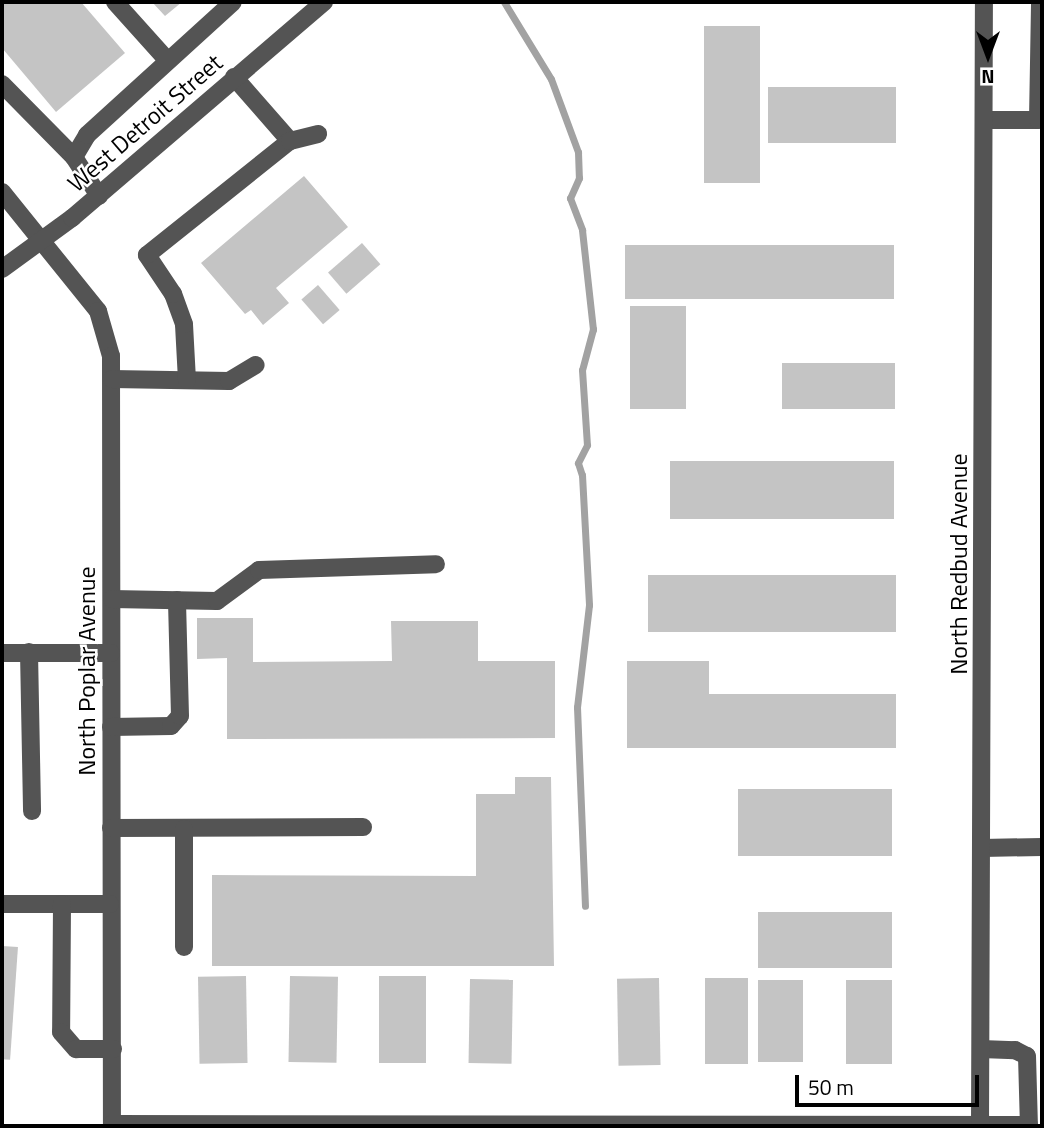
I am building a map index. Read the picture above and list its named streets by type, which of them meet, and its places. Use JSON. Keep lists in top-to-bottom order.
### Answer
{
  "streets": {
    "street": ["West Detroit Street", "North Redbud Avenue", "North Poplar Avenue"]
  },
  "crossings": [
    ["West Detroit Street", "North Poplar Avenue"]
  ],
  "scale_bar": "50 m",
  "north": "bottom"
}
